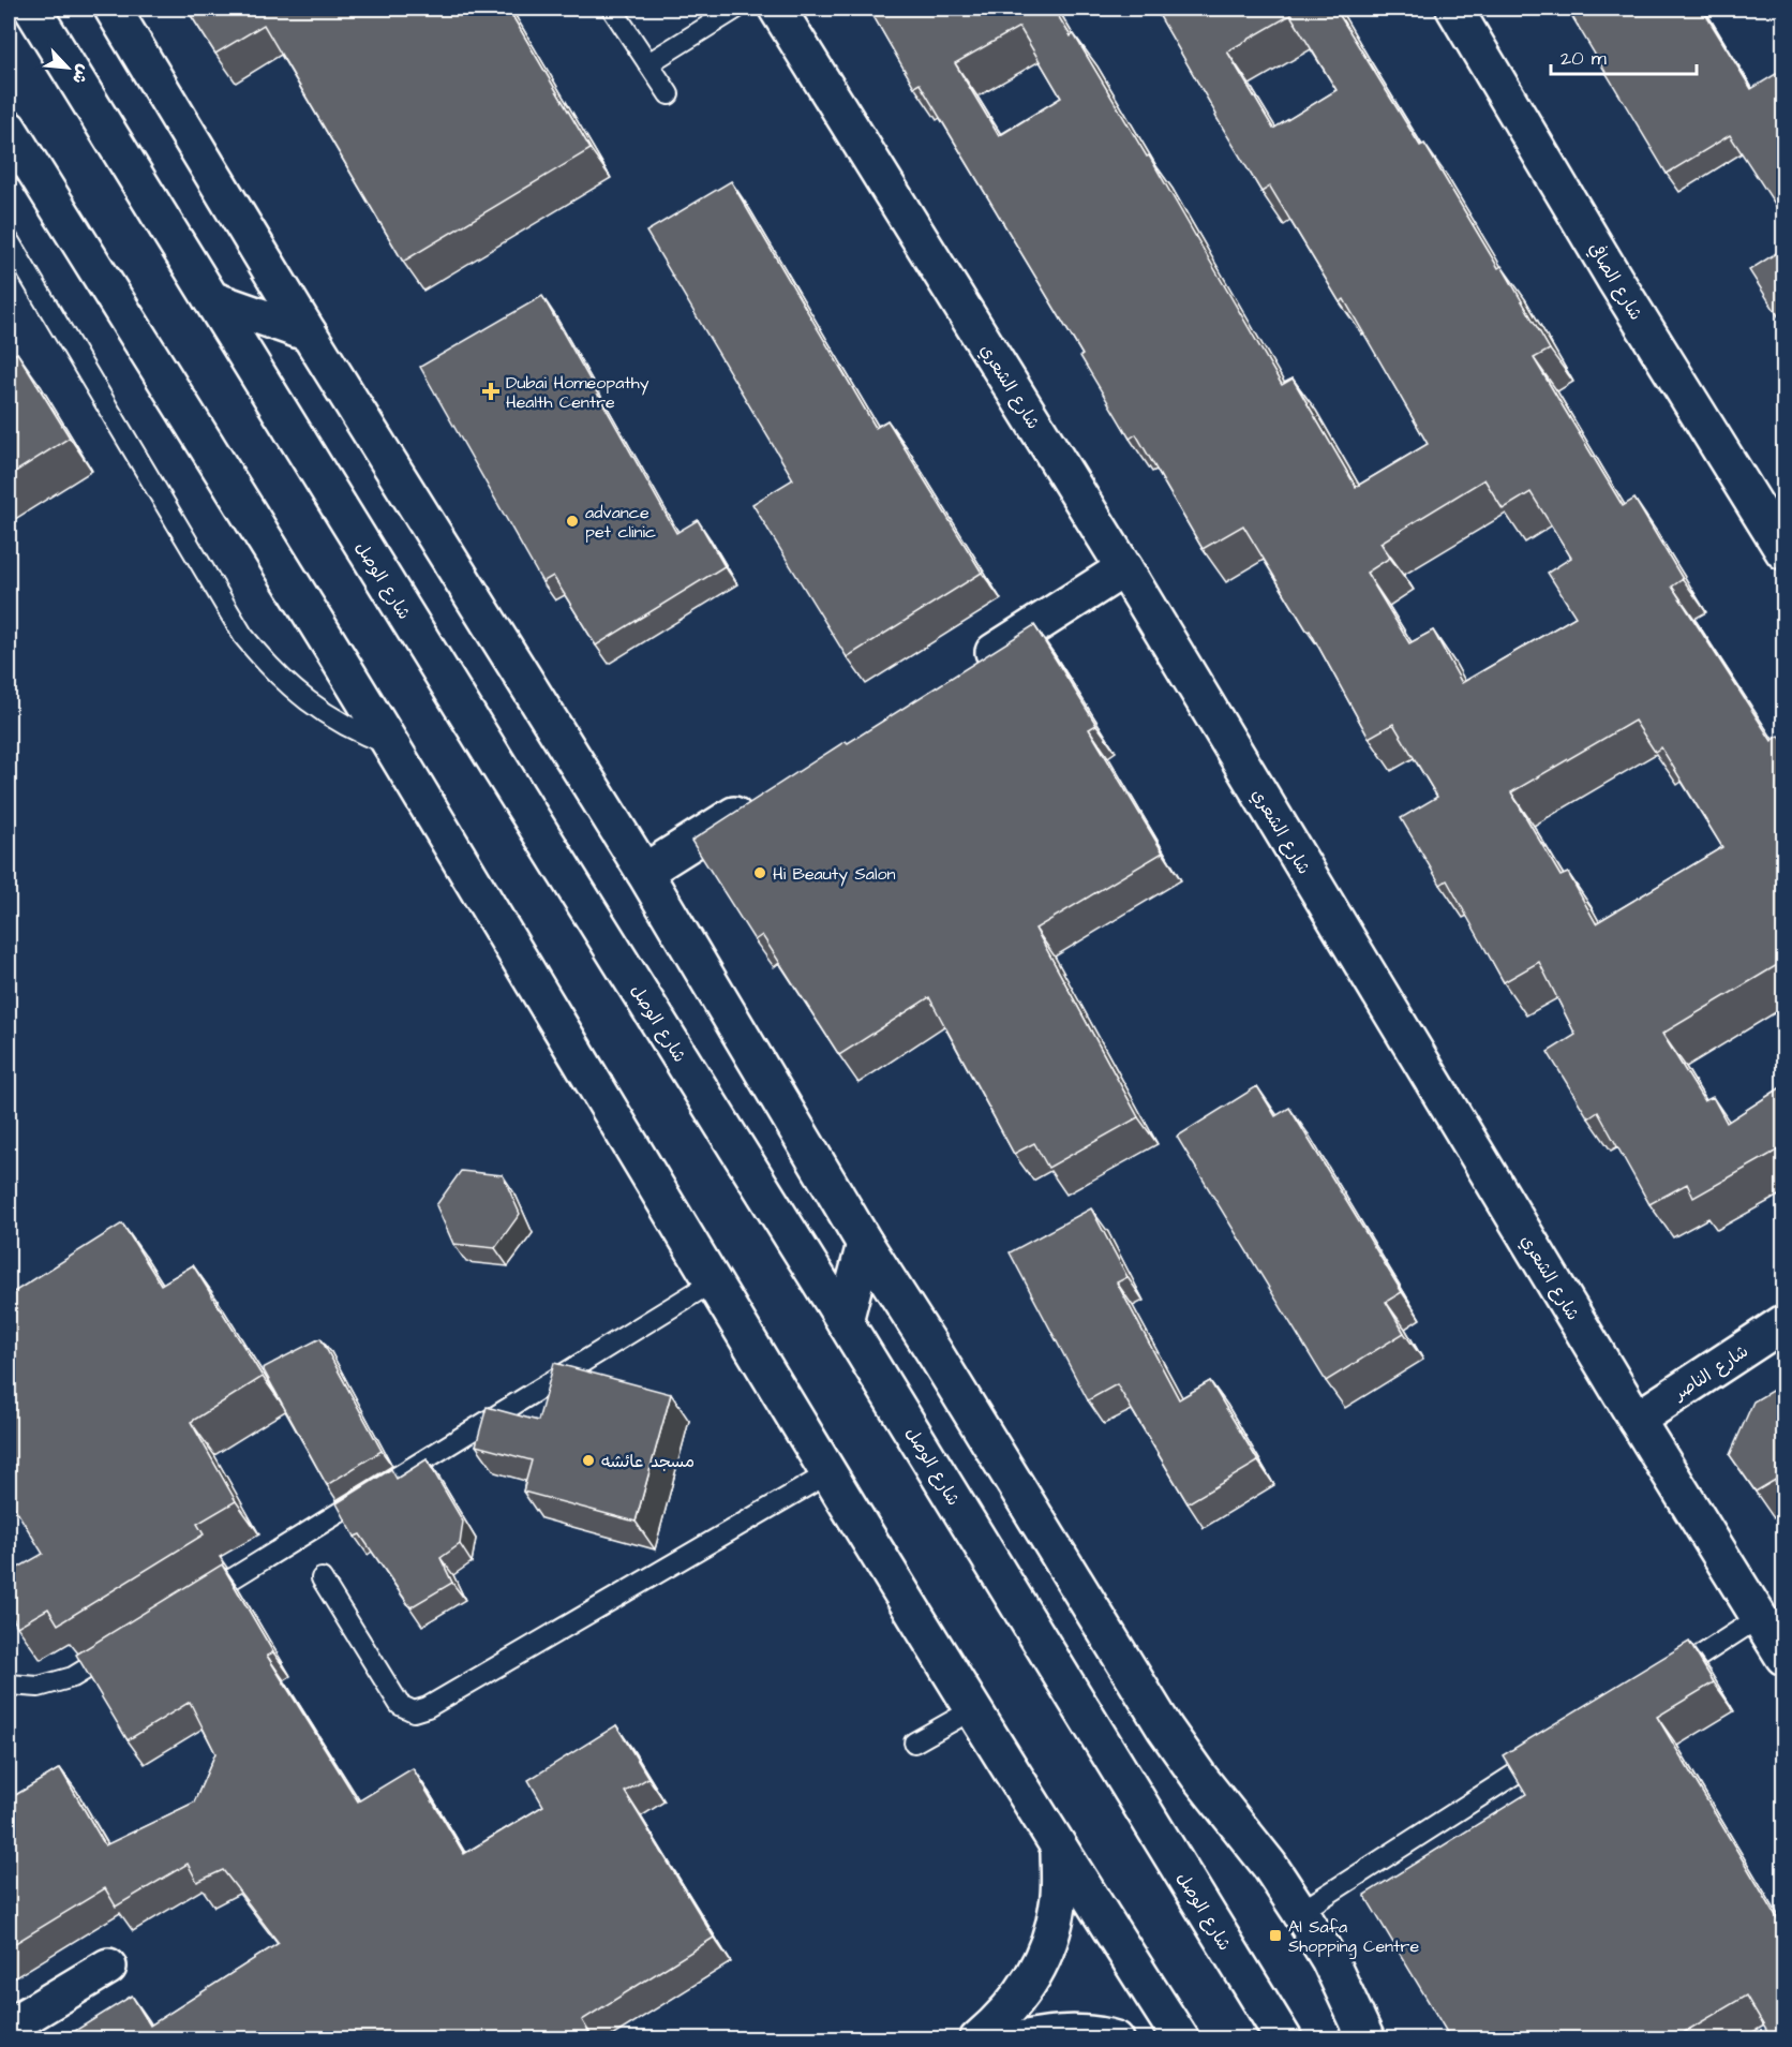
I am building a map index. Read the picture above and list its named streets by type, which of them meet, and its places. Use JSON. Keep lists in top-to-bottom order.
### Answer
{
  "streets": {
    "street": [
      "شارع الصافي",
      "شارع الشعري",
      "شارع الوصل",
      "شارع الناصر"
    ]
  },
  "crossings": [
    ["شارع الشعري", "شارع الناصر"]
  ],
  "places": {
    "health": ["Dubai Homeopathy Health Centre"],
    "other": ["advance pet clinic", "Hi Beauty Salon", "مسجد عائشه"],
    "transit": ["Al Safa Shopping Centre"]
  },
  "scale_bar": "20 m",
  "north": "bottom right"
}
